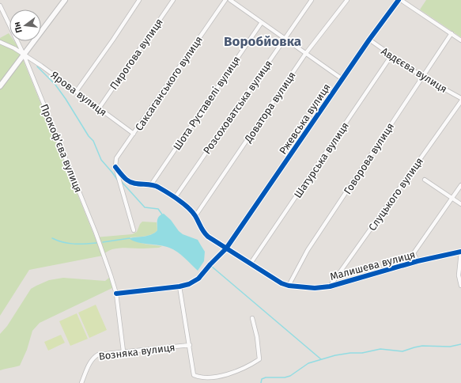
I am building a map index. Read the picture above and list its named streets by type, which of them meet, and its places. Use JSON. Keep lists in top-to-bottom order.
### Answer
{
  "streets": {
    "street": [
      "Пирогова вулиця",
      "Авдєєва вулиця",
      "Саксаганського вулиця",
      "Ярова вулиця",
      "Шота Руставелі вулиця",
      "Розсоховатська вулиця",
      "Доватора вулиця",
      "Ржевська вулиця",
      "Прокоф’єва вулиця",
      "Говорова вулиця",
      "Шатурська вулиця",
      "Слуцького вулиця",
      "Малишева вулиця",
      "Возняка вулиця"
    ]
  },
  "crossings": [
    ["Пирогова вулиця", "Ярова вулиця"],
    ["Авдєєва вулиця", "Ржевська вулиця"],
    ["Авдєєва вулиця", "Говорова вулиця"],
    ["Авдєєва вулиця", "Шатурська вулиця"],
    ["Саксаганського вулиця", "Ярова вулиця"],
    ["Ярова вулиця", "Прокоф’єва вулиця"],
    ["Шота Руставелі вулиця", "Малишева вулиця"],
    ["Розсоховатська вулиця", "Малишева вулиця"],
    ["Доватора вулиця", "Малишева вулиця"],
    ["Ржевська вулиця", "Прокоф’єва вулиця"],
    ["Ржевська вулиця", "Малишева вулиця"],
    ["Прокоф’єва вулиця", "Возняка вулиця"],
    ["Говорова вулиця", "Малишева вулиця"],
    ["Шатурська вулиця", "Малишева вулиця"],
    ["Слуцького вулиця", "Малишева вулиця"]
  ],
  "districts": ["Воробйовка"],
  "north": "left"
}
